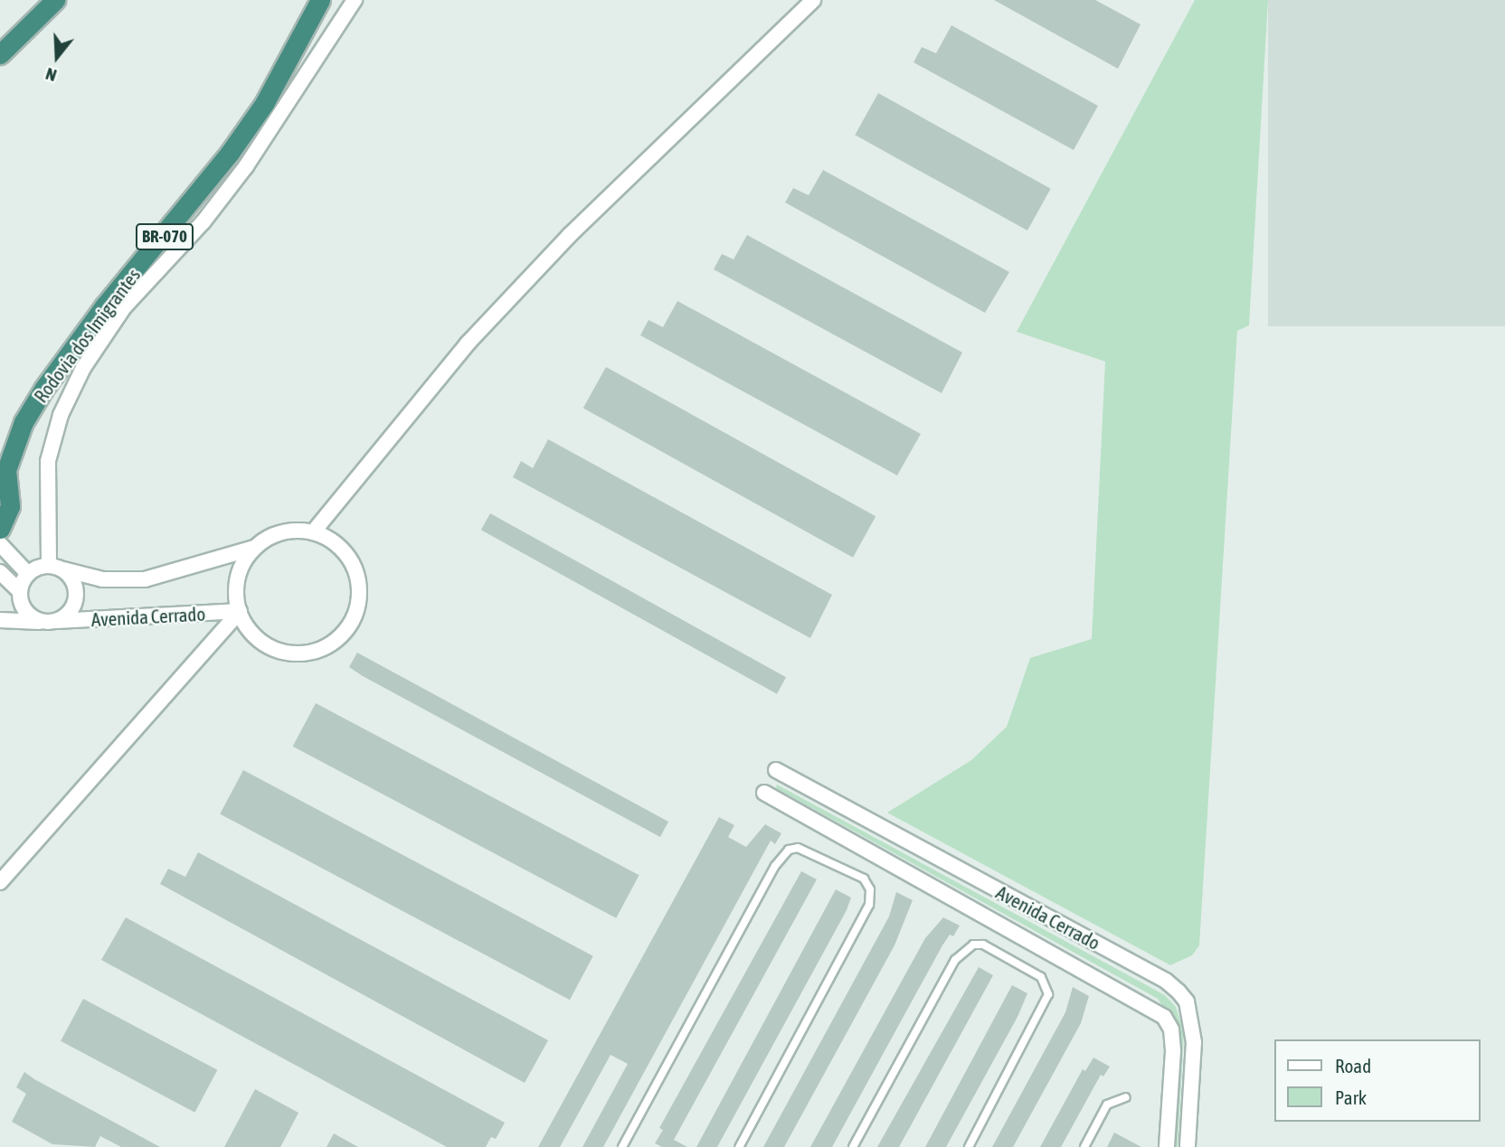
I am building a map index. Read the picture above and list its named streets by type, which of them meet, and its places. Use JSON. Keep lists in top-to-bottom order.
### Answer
{
  "streets": {
    "highway": ["BR-070", "Rodovia dos Imigrantes"],
    "street": ["Avenida Cerrado"]
  },
  "legend": ["Road", "Park"],
  "north": "bottom"
}
